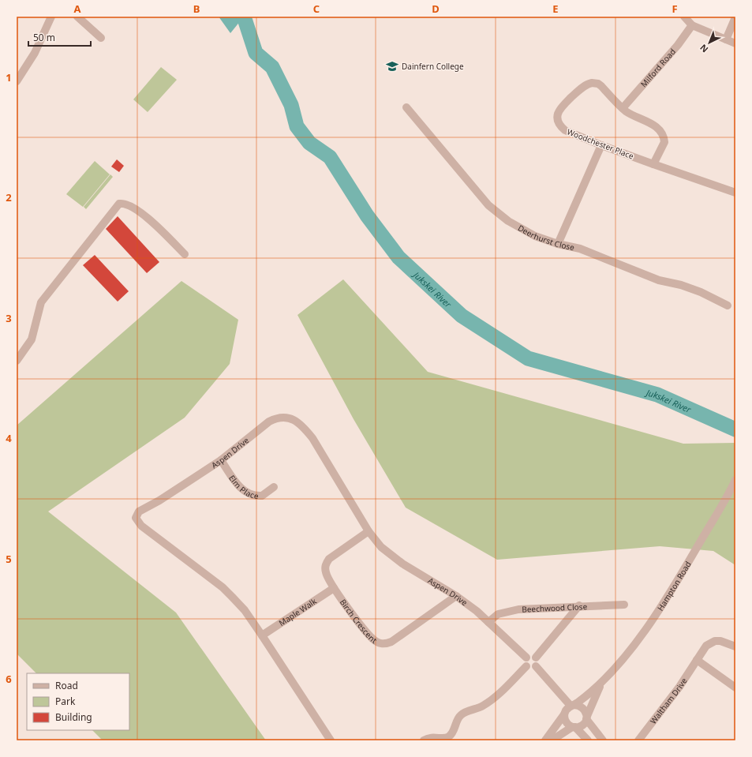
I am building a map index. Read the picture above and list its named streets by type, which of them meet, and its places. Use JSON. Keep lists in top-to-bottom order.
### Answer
{
  "streets": {
    "street": [
      "Milford Road",
      "Woodchester Place",
      "Deerhurst Close",
      "Aspen Drive",
      "Elm Place",
      "Hampton Road",
      "Beechwood Close",
      "Maple Walk",
      "Birch Crescent",
      "Waltham Drive"
    ]
  },
  "crossings": [
    ["Milford Road", "Woodchester Place"],
    ["Aspen Drive", "Elm Place"],
    ["Aspen Drive", "Beechwood Close"],
    ["Aspen Drive", "Maple Walk"],
    ["Aspen Drive", "Birch Crescent"],
    ["Maple Walk", "Birch Crescent"]
  ],
  "water": ["Jukskei River"],
  "places": {
    "school or university": ["Dainfern College"]
  },
  "legend": ["Road", "Park", "Building"],
  "scale_bar": "50 m",
  "north": "bottom left",
  "grid": {
    "columns": [
      "A",
      "B",
      "C",
      "D",
      "E",
      "F"
    ],
    "rows": [
      "1",
      "2",
      "3",
      "4",
      "5",
      "6"
    ]
  }
}
